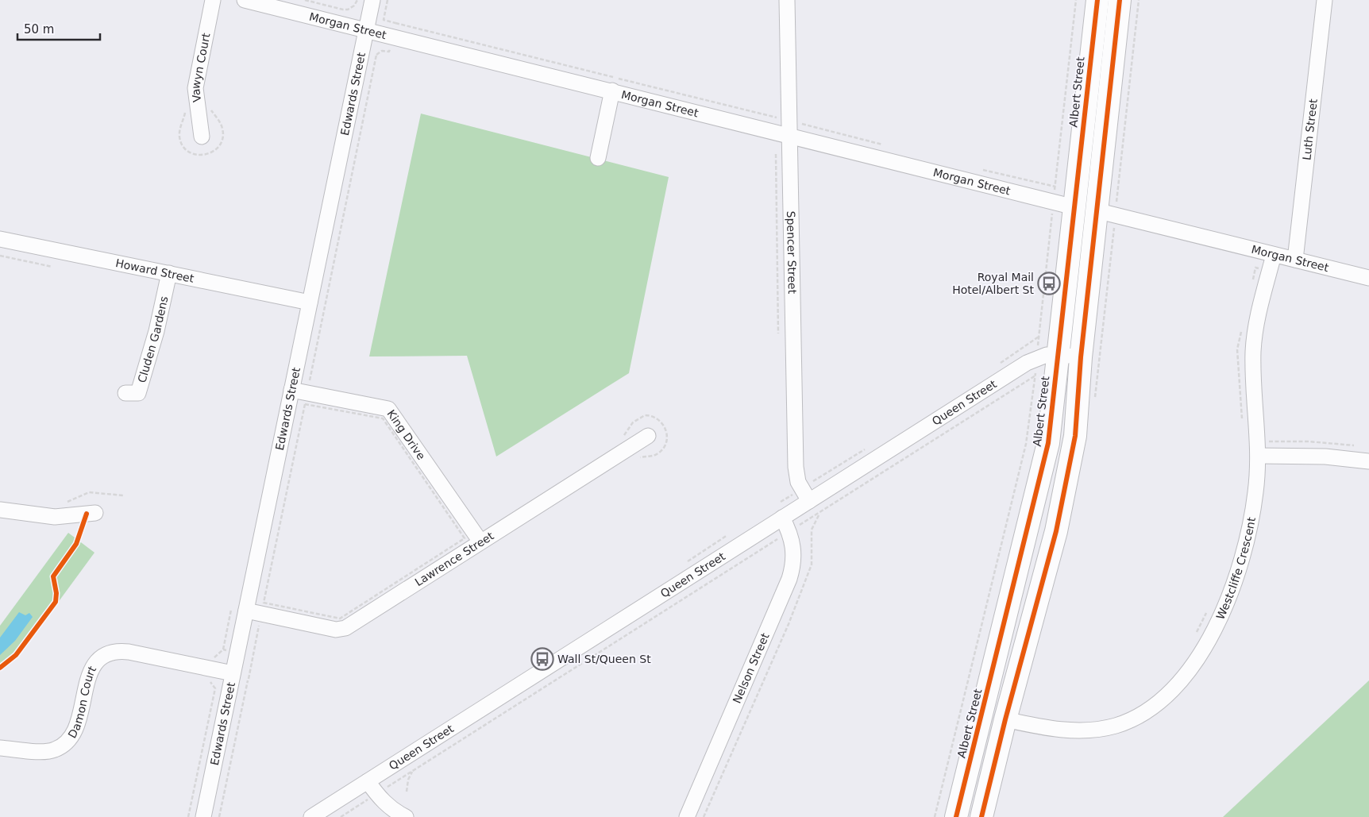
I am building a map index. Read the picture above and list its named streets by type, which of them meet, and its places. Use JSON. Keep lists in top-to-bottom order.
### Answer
{
  "streets": {
    "highway": ["Albert Street"],
    "street": [
      "Morgan Street",
      "Vawyn Court",
      "Edwards Street",
      "Luth Street",
      "Spencer Street",
      "Howard Street",
      "Cluden Gardens",
      "Queen Street",
      "King Drive",
      "Lawrence Street",
      "Westcliffe Crescent",
      "Nelson Street",
      "Damon Court"
    ]
  },
  "crossings": [
    ["Morgan Street", "Albert Street"],
    ["Morgan Street", "Edwards Street"],
    ["Morgan Street", "Luth Street"],
    ["Morgan Street", "Spencer Street"],
    ["Morgan Street", "Westcliffe Crescent"],
    ["Albert Street", "Queen Street"],
    ["Edwards Street", "Howard Street"],
    ["Edwards Street", "King Drive"],
    ["Edwards Street", "Lawrence Street"],
    ["Edwards Street", "Damon Court"],
    ["Spencer Street", "Queen Street"],
    ["Howard Street", "Cluden Gardens"],
    ["Queen Street", "Nelson Street"],
    ["King Drive", "Lawrence Street"]
  ],
  "places": {
    "bus stop": ["Royal Mail Hotel/Albert St", "Wall St/Queen St"]
  },
  "scale_bar": "50 m"
}
